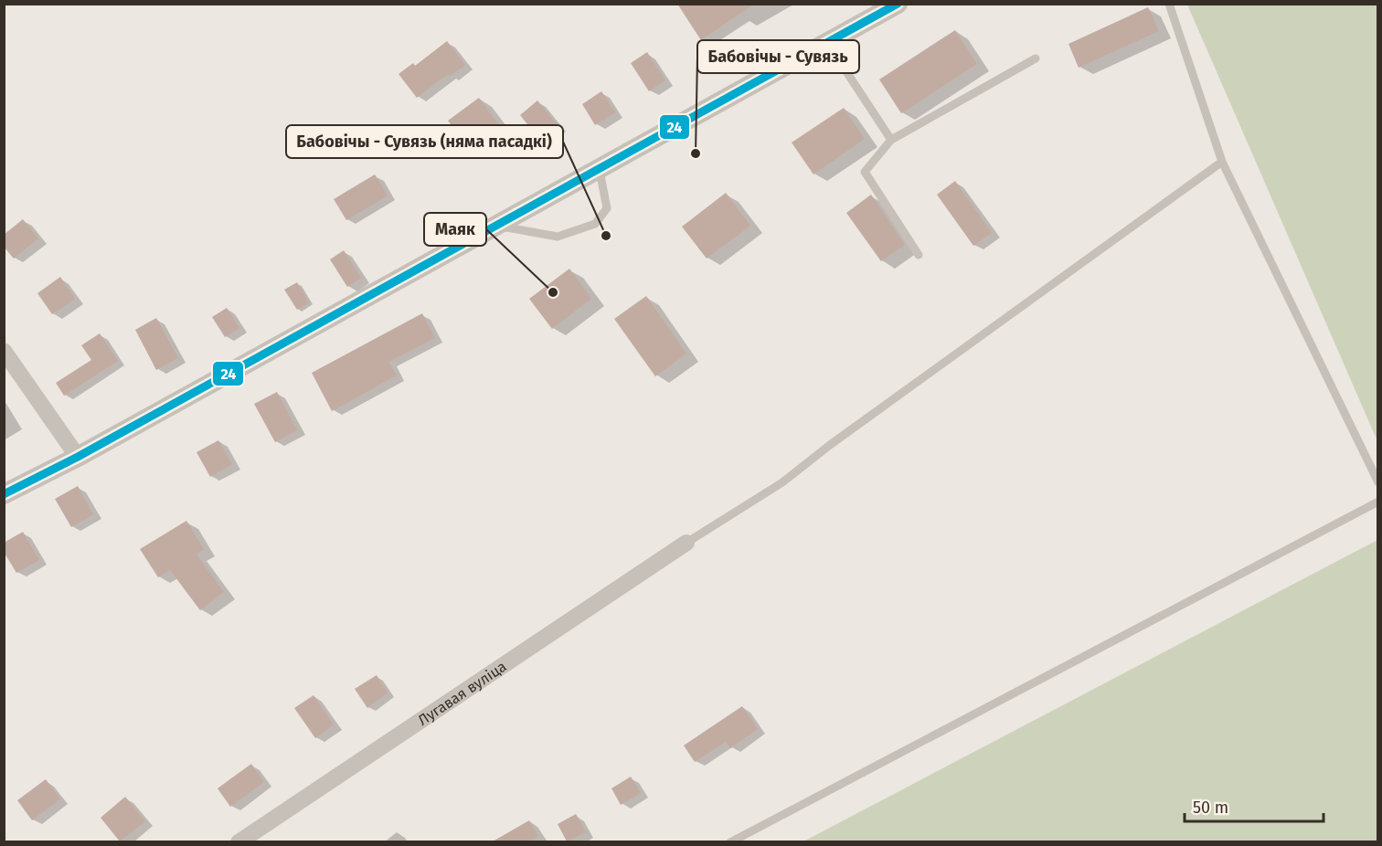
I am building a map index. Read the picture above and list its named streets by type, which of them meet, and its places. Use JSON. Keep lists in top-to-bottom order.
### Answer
{
  "streets": {
    "street": ["Лугавая вуліца"]
  },
  "places": ["Бабовічы - Сувязь", "Бабовічы - Сувязь (няма пасадкі)", "Маяк"],
  "lines": ["transit line 24"],
  "scale_bar": "50 m"
}
